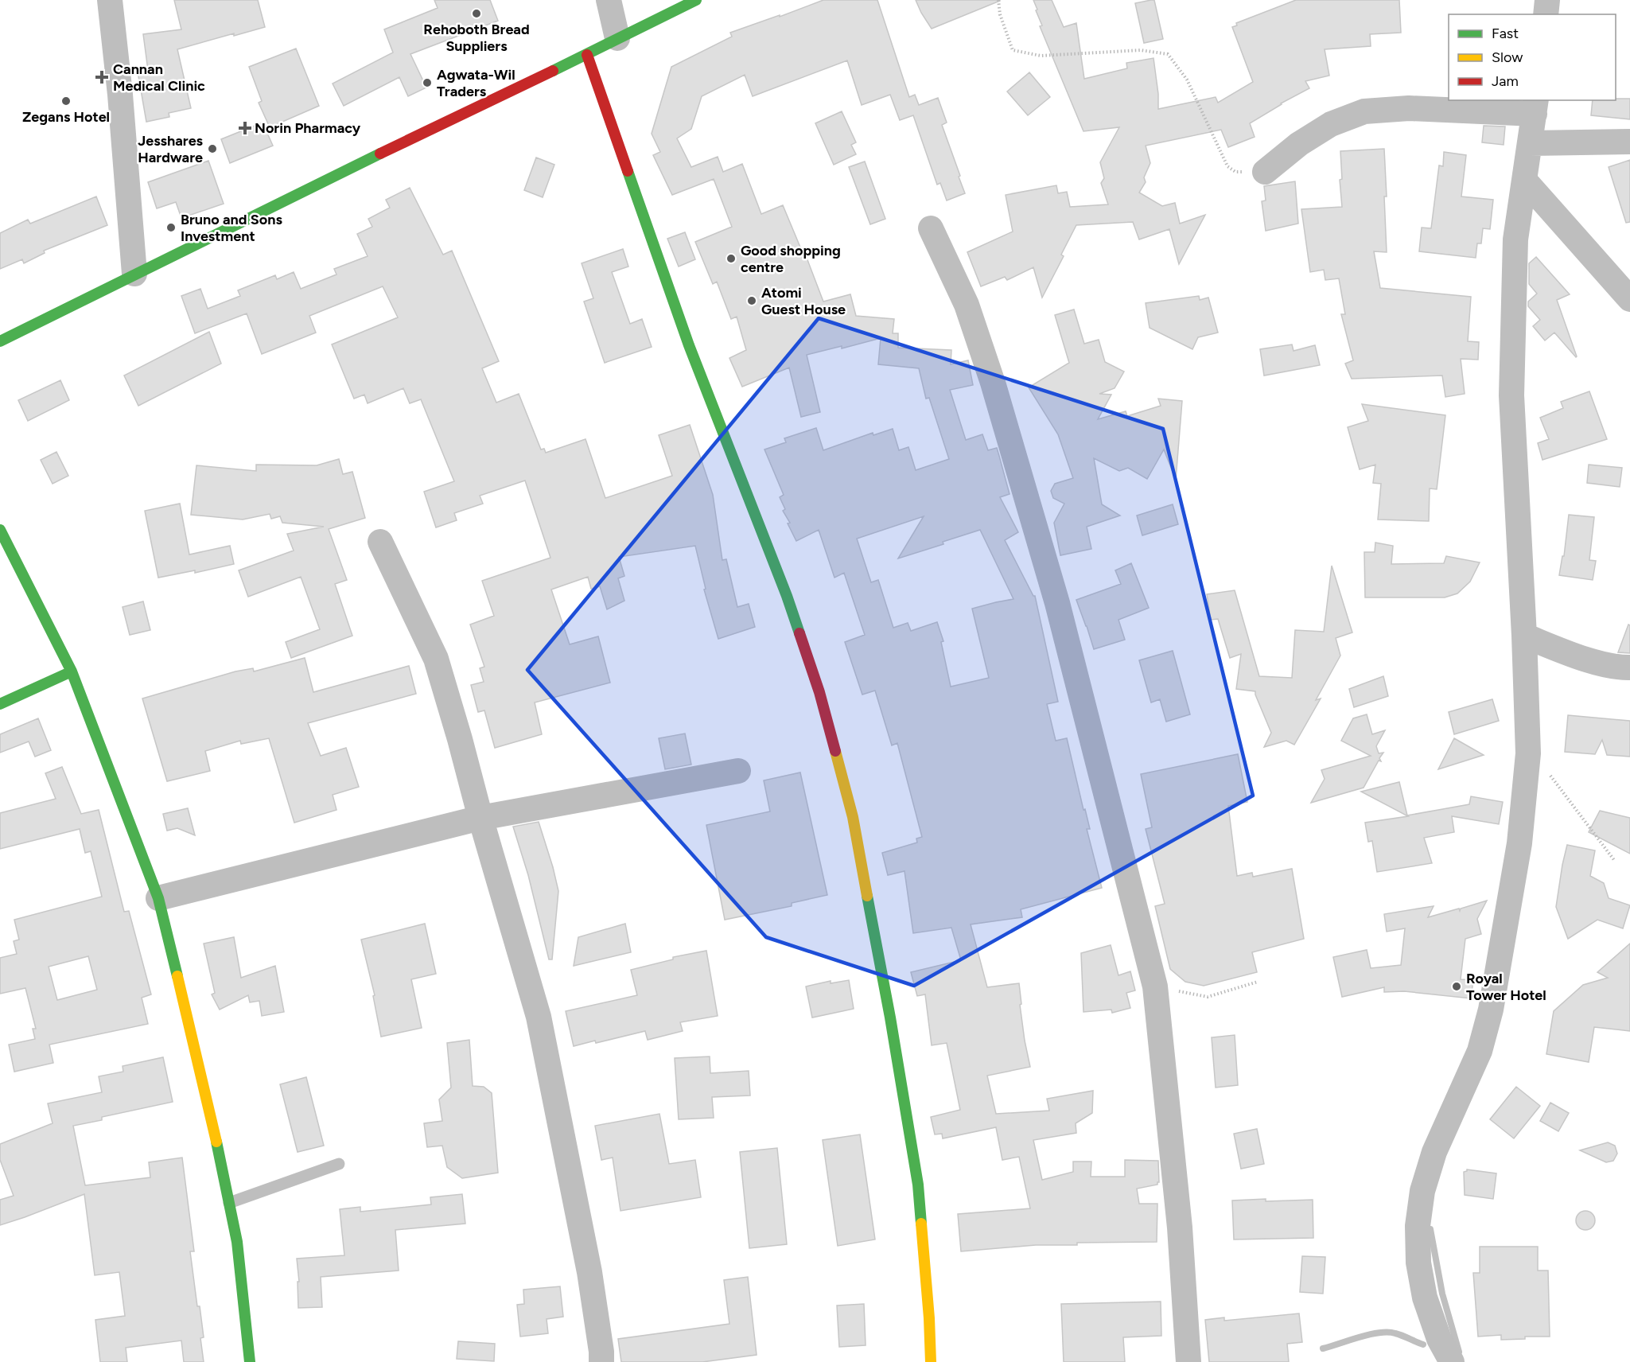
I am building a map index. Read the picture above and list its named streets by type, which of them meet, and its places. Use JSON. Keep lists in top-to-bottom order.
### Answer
{
  "places": {
    "other": [
      "Rehoboth Bread Suppliers",
      "Agwata-Wil Traders",
      "Zegans Hotel",
      "Jesshares Hardware",
      "Bruno and Sons Investment",
      "Good shopping centre",
      "Atomi Guest House",
      "Royal Tower Hotel"
    ],
    "health": ["Cannan Medical Clinic", "Norin Pharmacy"]
  },
  "legend": ["Fast", "Slow", "Jam"]
}
